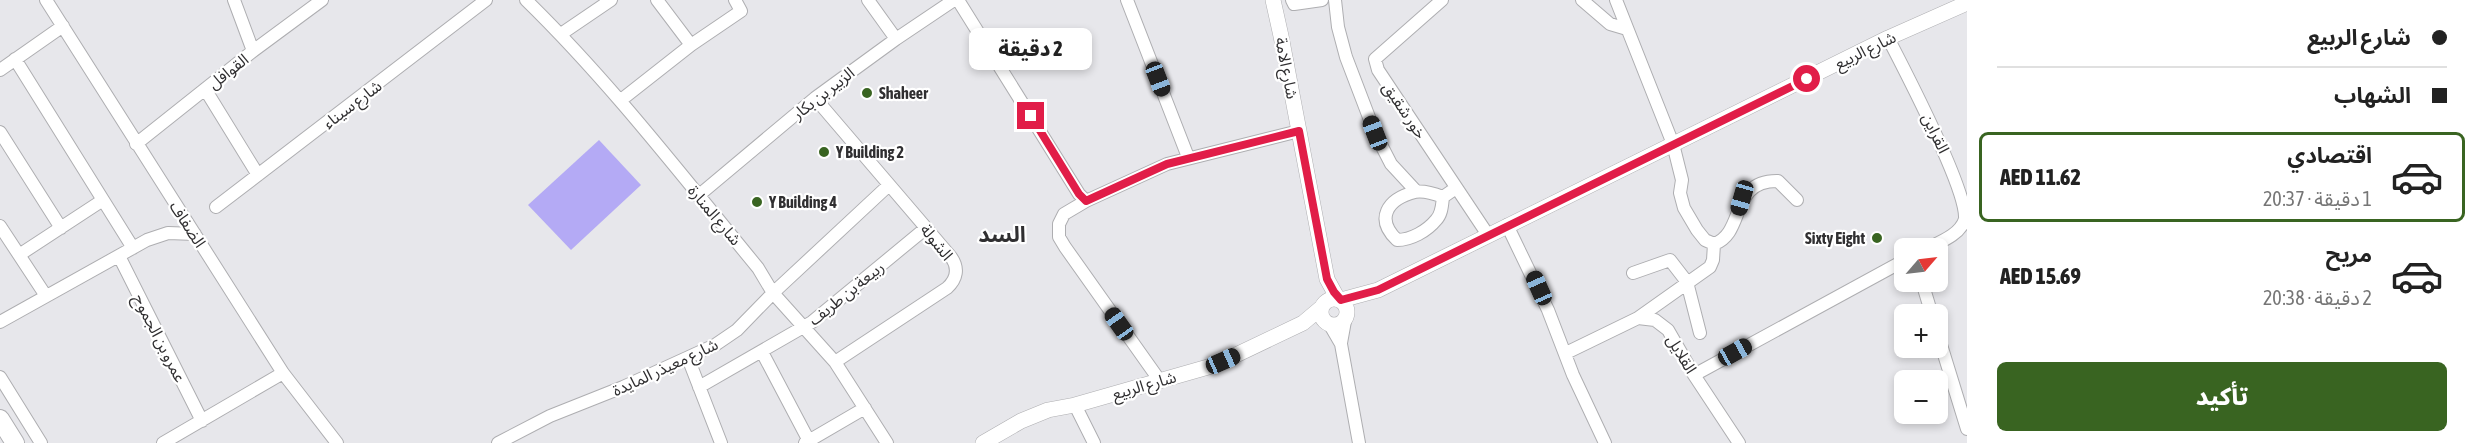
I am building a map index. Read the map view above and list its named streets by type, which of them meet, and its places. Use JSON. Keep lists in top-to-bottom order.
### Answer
{
  "streets": {
    "street": [
      "شارع الربيع",
      "شارع الامة",
      "القوافل",
      "الزبير بن بكار",
      "شارع سيناء",
      "خور شقيق",
      "القراين",
      "شارع المنارة",
      "الضفاف",
      "الشولة",
      "ربيعة بن طريف",
      "عمرو بن الجموح",
      "القلايل",
      "شارع معيذر المايدة"
    ]
  },
  "crossings": [
    ["شارع الربيع", "شارع الامة"],
    ["شارع الربيع", "خور شقيق"],
    ["شارع الربيع", "القراين"],
    ["القوافل", "الضفاف"],
    ["الزبير بن بكار", "شارع المنارة"],
    ["الزبير بن بكار", "الشولة"],
    ["شارع المنارة", "الشولة"],
    ["شارع المنارة", "ربيعة بن طريف"],
    ["شارع المنارة", "شارع معيذر المايدة"],
    ["الشولة", "ربيعة بن طريف"],
    ["الشولة", "شارع معيذر المايدة"]
  ],
  "districts": ["السد"],
  "places": [
    "Shaheer",
    "Y Building 2",
    "Y Building 4",
    "Sixty Eight"
  ],
  "north": "top right",
  "page": {
    "banner": ["شارع الربيع", "الشهاب"],
    "bubble": "2 دقيقة",
    "list": [
      {
        "name": "اقتصادي",
        "note": "1 دقيقة · 20:37",
        "value": "AED 11.62"
      },
      {
        "name": "مريح",
        "note": "2 دقيقة · 20:38",
        "value": "AED 15.69"
      }
    ],
    "map_buttons": ["+", "−"],
    "buttons": "تأكيد"
  }
}
